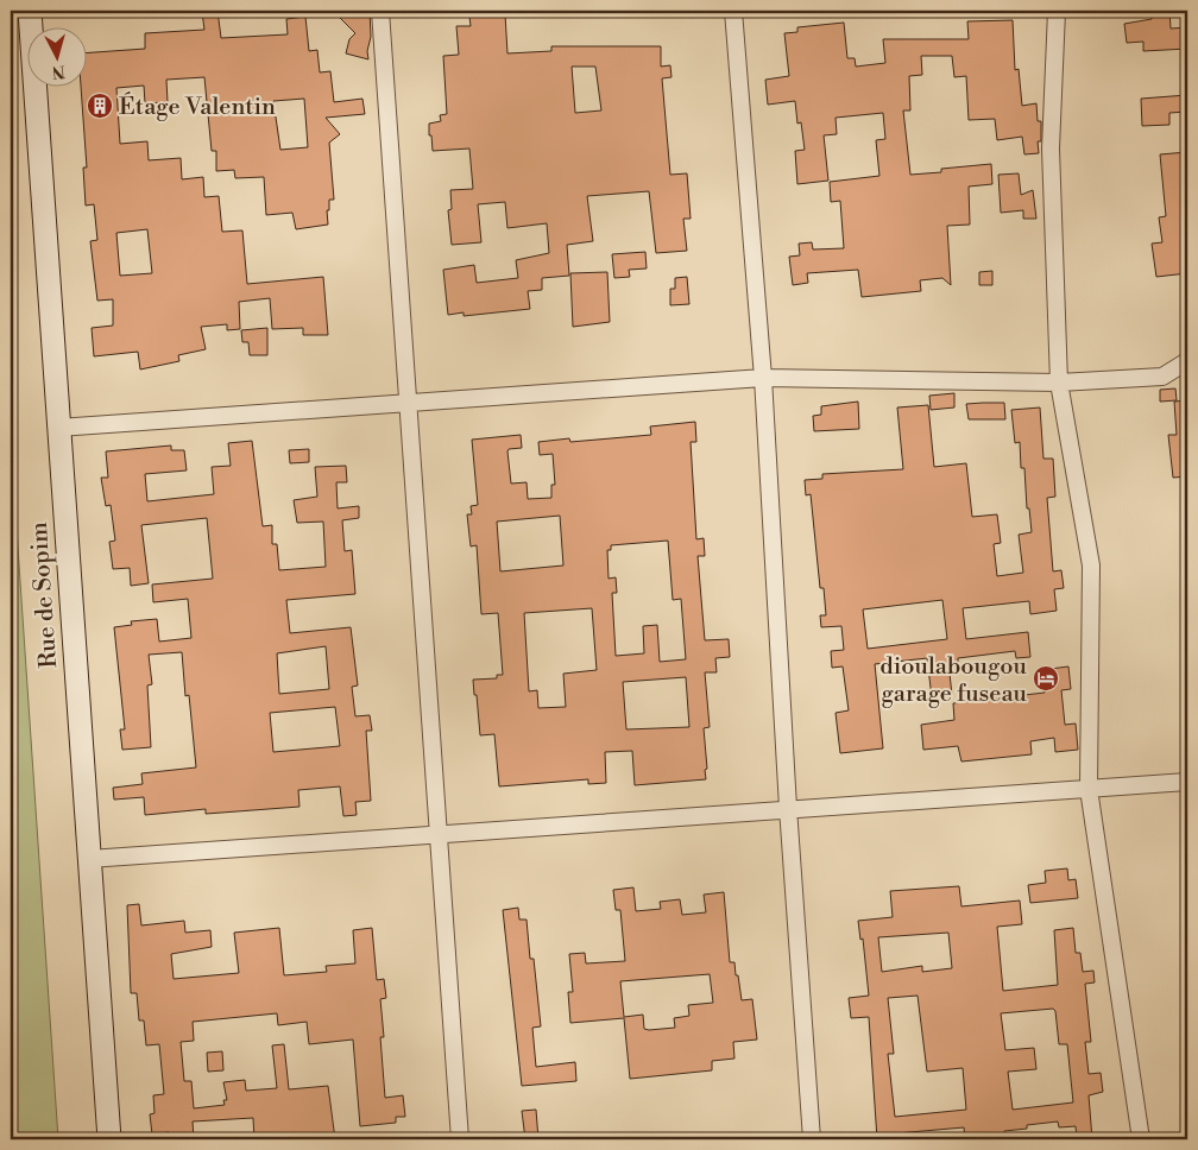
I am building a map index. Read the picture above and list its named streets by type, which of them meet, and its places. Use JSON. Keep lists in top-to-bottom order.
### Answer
{
  "streets": {
    "street": ["Rue de Sopim"]
  },
  "places": {
    "building": ["Étage Valentin"],
    "hotel": ["dioulabougou garage fuseau"]
  },
  "north": "bottom"
}
